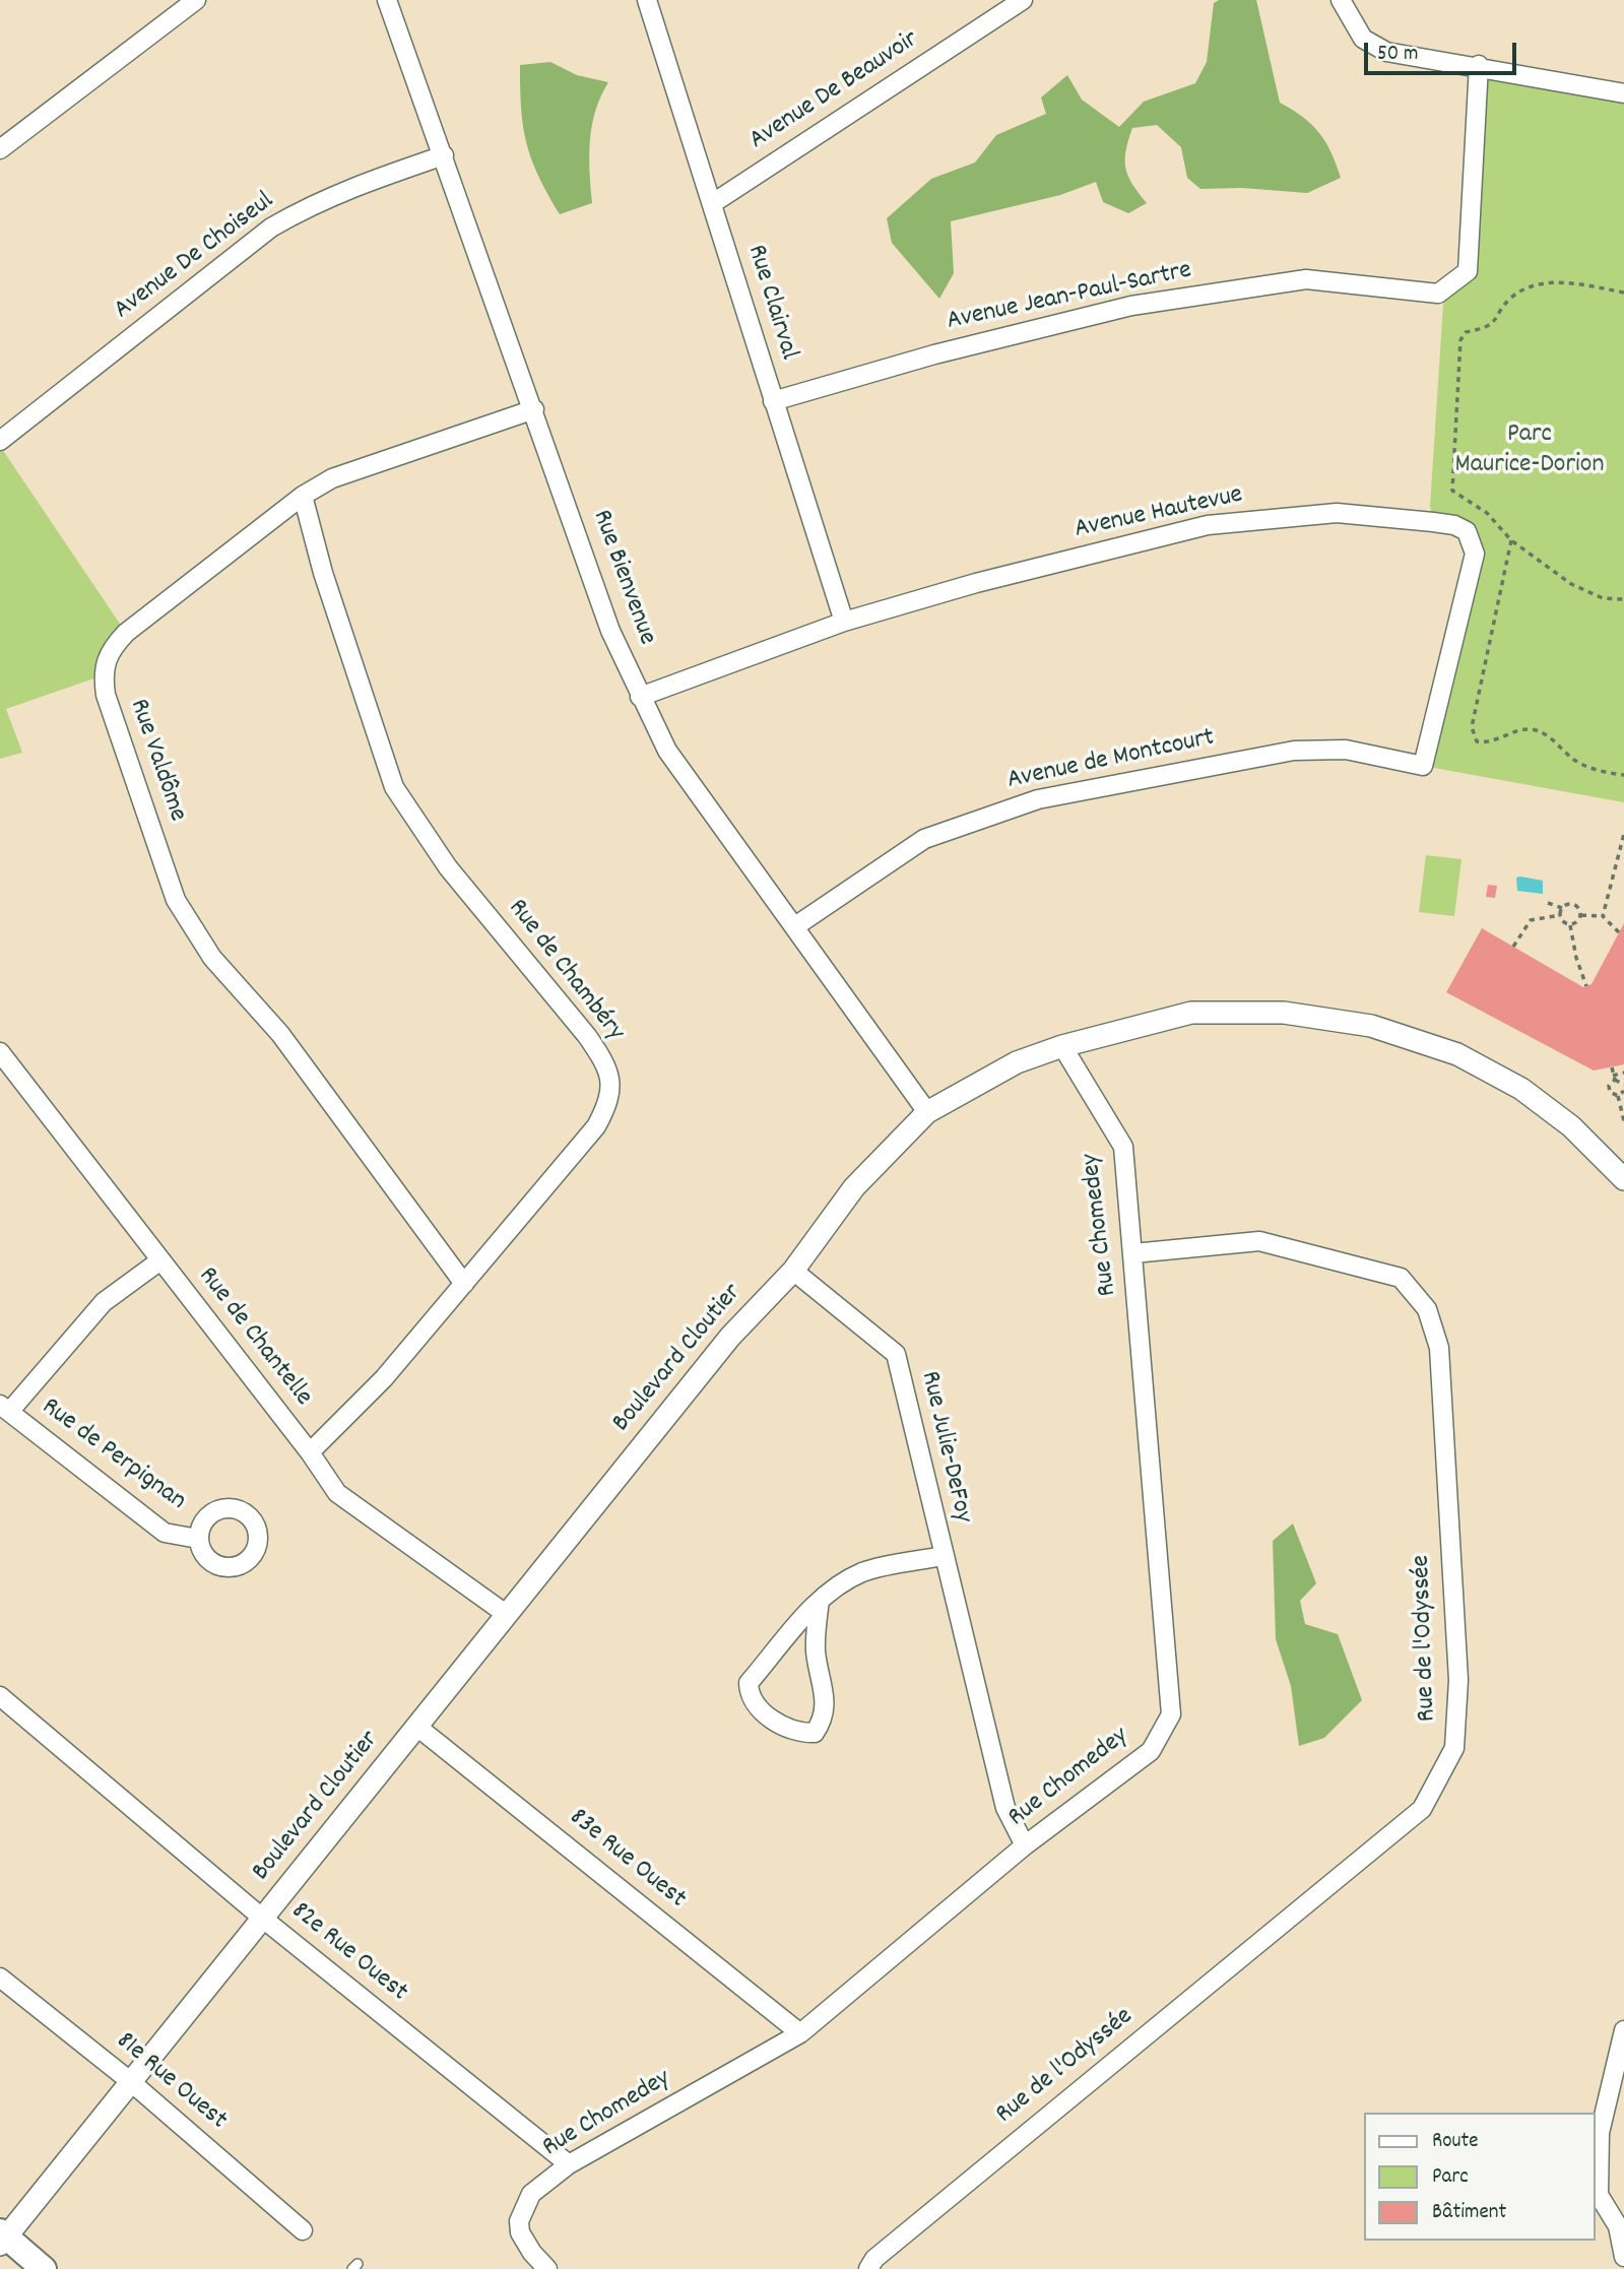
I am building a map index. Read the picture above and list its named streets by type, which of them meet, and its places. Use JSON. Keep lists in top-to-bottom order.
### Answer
{
  "streets": {
    "street": [
      "Avenue De Beauvoir",
      "Avenue De Choiseul",
      "Avenue Jean-Paul-Sartre",
      "Rue Clairval",
      "Avenue Hautevue",
      "Rue Bienvenue",
      "Rue Valdôme",
      "Avenue de Montcourt",
      "Rue de Chambéry",
      "Rue Chomedey",
      "Rue de Chantelle",
      "Boulevard Cloutier",
      "Rue Julie-DeFoy",
      "Rue de Perpignan",
      "Rue de l'Odyssée",
      "83e Rue Ouest",
      "82e Rue Ouest",
      "81e Rue Ouest"
    ]
  },
  "crossings": [
    ["Avenue De Beauvoir", "Rue Clairval"],
    ["Avenue De Choiseul", "Rue Bienvenue"],
    ["Avenue Jean-Paul-Sartre", "Rue Clairval"],
    ["Rue Clairval", "Avenue Hautevue"],
    ["Avenue Hautevue", "Rue Bienvenue"],
    ["Avenue Hautevue", "Avenue de Montcourt"],
    ["Rue Bienvenue", "Rue Valdôme"],
    ["Rue Bienvenue", "Avenue de Montcourt"],
    ["Rue Bienvenue", "Boulevard Cloutier"],
    ["Rue Valdôme", "Rue de Chambéry"],
    ["Rue de Chambéry", "Rue de Chantelle"],
    ["Rue Chomedey", "Boulevard Cloutier"],
    ["Rue Chomedey", "Rue Julie-DeFoy"],
    ["Rue Chomedey", "Rue de l'Odyssée"],
    ["Rue Chomedey", "83e Rue Ouest"],
    ["Rue Chomedey", "82e Rue Ouest"],
    ["Rue de Chantelle", "Boulevard Cloutier"],
    ["Boulevard Cloutier", "Rue Julie-DeFoy"],
    ["Boulevard Cloutier", "83e Rue Ouest"],
    ["Boulevard Cloutier", "82e Rue Ouest"],
    ["Boulevard Cloutier", "81e Rue Ouest"]
  ],
  "parks": ["Parc Maurice-Dorion"],
  "legend": ["Route", "Parc", "Bâtiment"],
  "scale_bar": "50 m"
}
